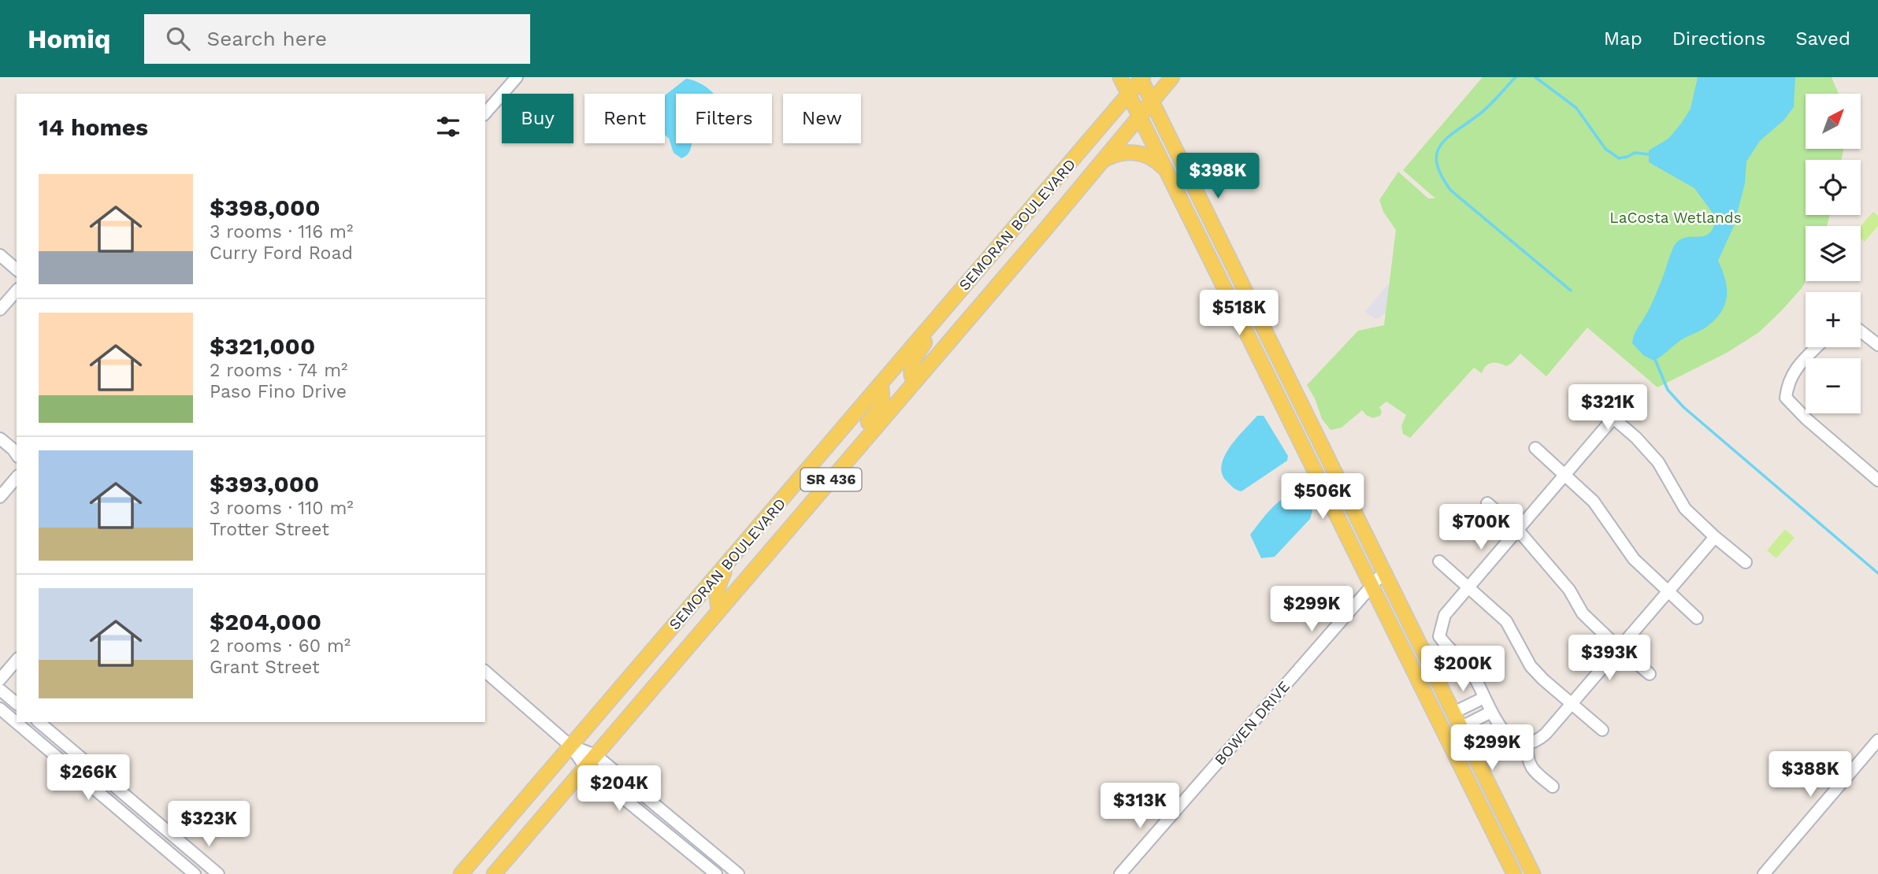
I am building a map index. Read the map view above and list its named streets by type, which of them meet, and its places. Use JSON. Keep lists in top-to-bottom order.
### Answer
{
  "streets": {
    "main road": ["SEMORAN BOULEVARD", "SR 436"],
    "street": ["BOWEN DRIVE"]
  },
  "parks": ["LaCosta Wetlands"],
  "north": "top right",
  "page": {
    "header": "Homiq",
    "search": "Search here",
    "nav": ["Map", "Directions", "Saved"],
    "map_buttons": ["+", "−"],
    "chip": [
      "Buy",
      "Rent",
      "Filters",
      "New"
    ],
    "heading": "14 homes",
    "price": [
      "$398K",
      "$518K",
      "$321K",
      "$506K",
      "$700K",
      "$299K",
      "$393K",
      "$200K",
      "$299K",
      "$388K",
      "$266K",
      "$204K",
      "$313K",
      "$323K"
    ],
    "list": [
      {
        "name": "$398,000",
        "note": "3 rooms · 116 m² · Curry Ford Road"
      },
      {
        "name": "$321,000",
        "note": "2 rooms · 74 m² · Paso Fino Drive"
      },
      {
        "name": "$393,000",
        "note": "3 rooms · 110 m² · Trotter Street"
      },
      {
        "name": "$204,000",
        "note": "2 rooms · 60 m² · Grant Street"
      }
    ]
  }
}
